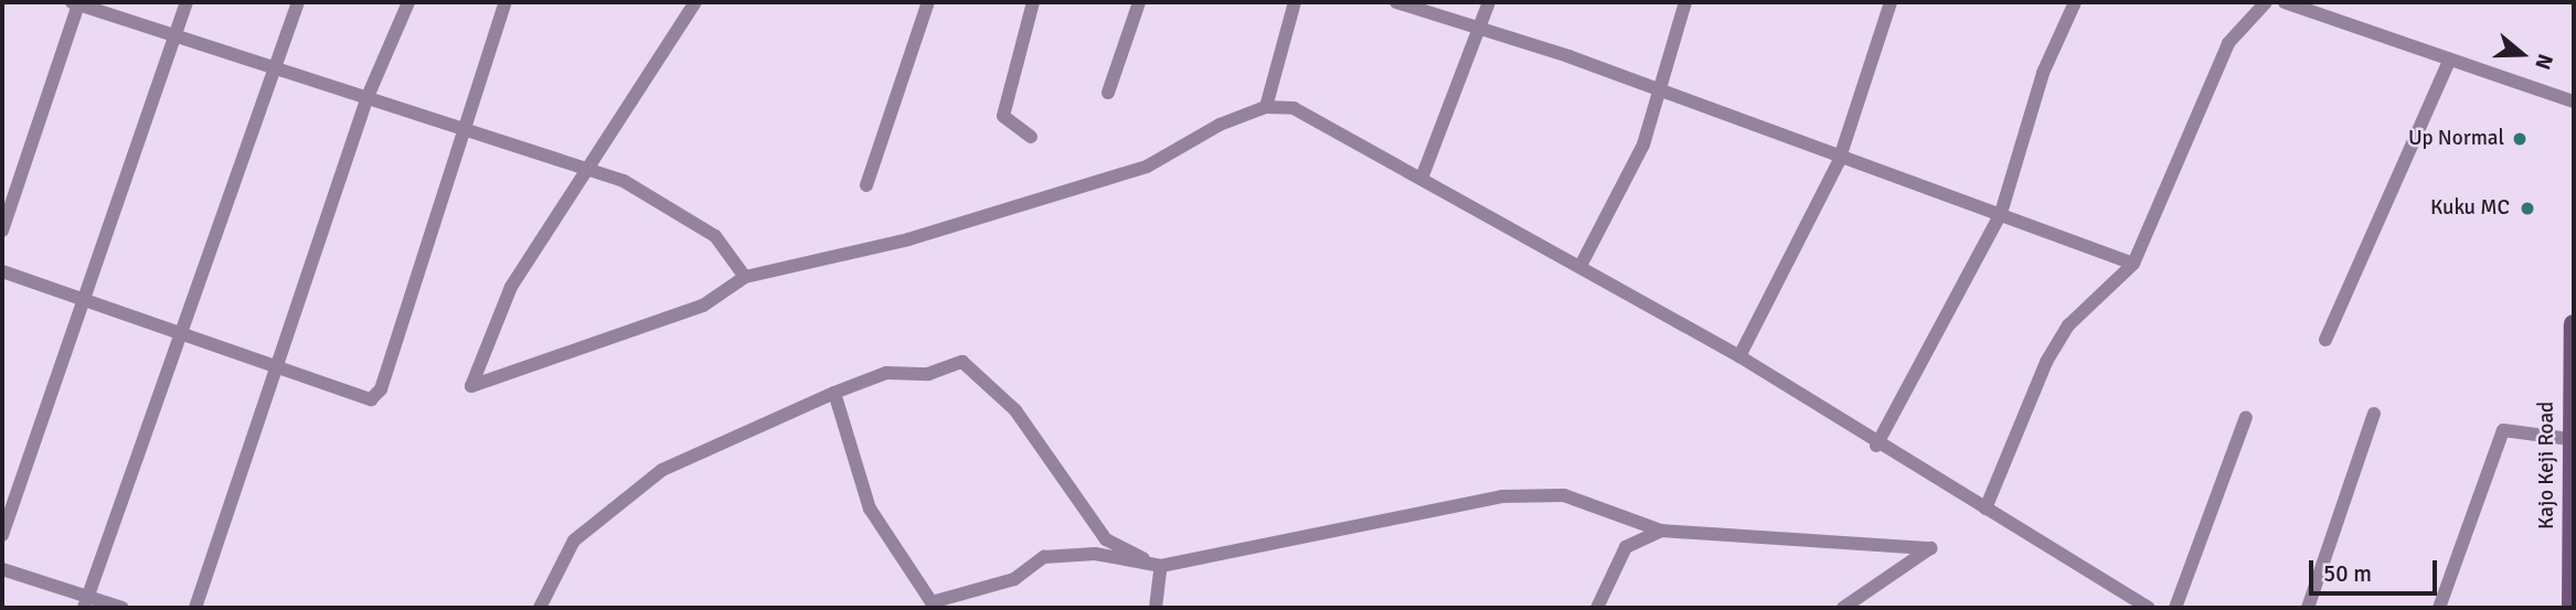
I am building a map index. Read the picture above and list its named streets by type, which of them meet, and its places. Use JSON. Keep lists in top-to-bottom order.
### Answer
{
  "streets": {
    "main road": ["Kajo Keji Road"]
  },
  "places": ["Up Normal", "Kuku MC"],
  "scale_bar": "50 m",
  "north": "right"
}
